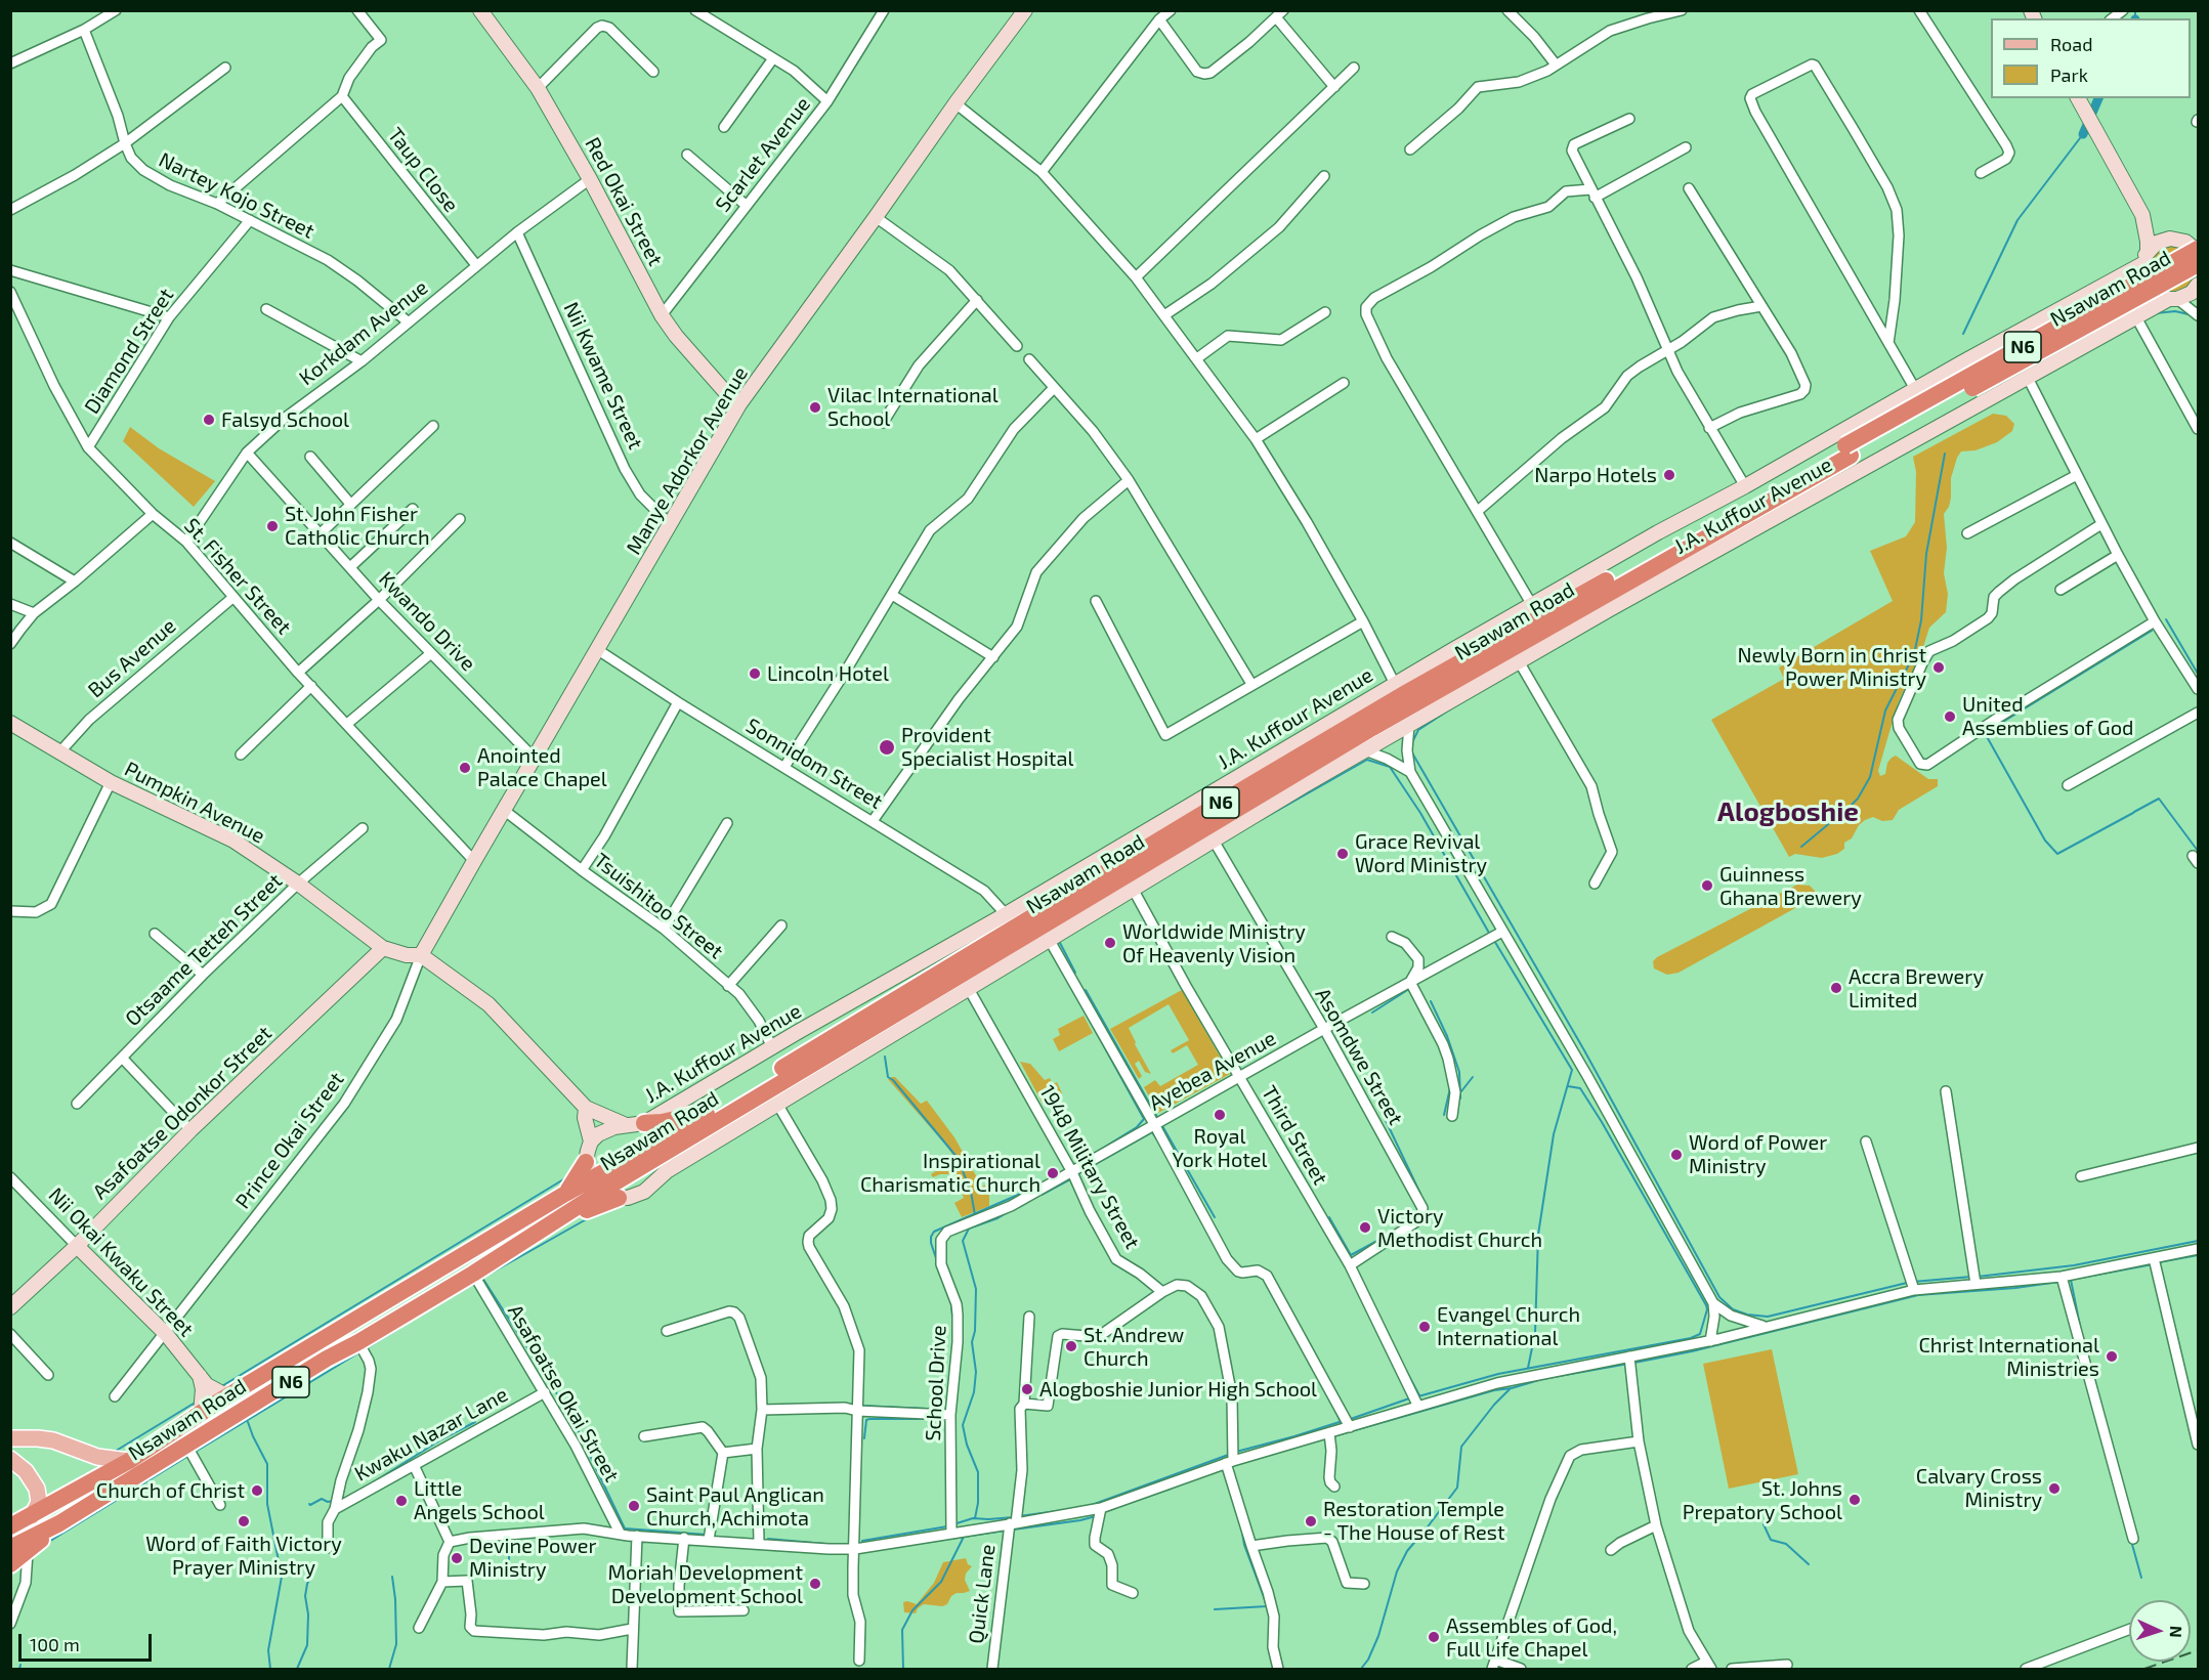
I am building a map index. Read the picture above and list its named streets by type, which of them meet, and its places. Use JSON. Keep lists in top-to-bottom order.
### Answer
{
  "streets": {
    "highway": ["Nsawam Road", "N6"],
    "main road": [
      "Red Okai Street",
      "Manye Adorkor Avenue",
      "J.A. Kuffour Avenue",
      "Pumpkin Avenue",
      "Asafoatse Odonkor Street",
      "Nii Okai Kwaku Street"
    ],
    "street": [
      "Scarlet Avenue",
      "Taup Close",
      "Nartey Kojo Street",
      "Korkdam Avenue",
      "Diamond Street",
      "Nii Kwame Street",
      "St. Fisher Street",
      "Kwando Drive",
      "Bus Avenue",
      "Sonnidom Street",
      "Tsuishitoo Street",
      "Otsaame Tetteh Street",
      "Asomdwe Street",
      "Ayebea Avenue",
      "Third Street",
      "Prince Okai Street",
      "1948 Military Street",
      "School Drive",
      "Asafoatse Okai Street",
      "Kwaku Nazar Lane",
      "Quick Lane"
    ]
  },
  "crossings": [
    ["Scarlet Avenue", "Red Okai Street"],
    ["Taup Close", "Korkdam Avenue"],
    ["Nartey Kojo Street", "Korkdam Avenue"],
    ["Nartey Kojo Street", "Diamond Street"],
    ["Red Okai Street", "Korkdam Avenue"],
    ["Red Okai Street", "Manye Adorkor Avenue"],
    ["Nsawam Road", "Nii Okai Kwaku Street"],
    ["Nsawam Road", "Asafoatse Okai Street"],
    ["Korkdam Avenue", "Nii Kwame Street"],
    ["Korkdam Avenue", "St. Fisher Street"],
    ["Korkdam Avenue", "Kwando Drive"],
    ["Diamond Street", "St. Fisher Street"],
    ["Nii Kwame Street", "Manye Adorkor Avenue"],
    ["Manye Adorkor Avenue", "St. Fisher Street"],
    ["Manye Adorkor Avenue", "Kwando Drive"],
    ["Manye Adorkor Avenue", "Sonnidom Street"],
    ["Manye Adorkor Avenue", "Pumpkin Avenue"],
    ["Manye Adorkor Avenue", "Tsuishitoo Street"],
    ["Manye Adorkor Avenue", "Prince Okai Street"],
    ["J.A. Kuffour Avenue", "Sonnidom Street"],
    ["J.A. Kuffour Avenue", "Tsuishitoo Street"],
    ["J.A. Kuffour Avenue", "Asomdwe Street"],
    ["J.A. Kuffour Avenue", "Third Street"],
    ["J.A. Kuffour Avenue", "1948 Military Street"],
    ["St. Fisher Street", "Bus Avenue"],
    ["Bus Avenue", "Pumpkin Avenue"],
    ["Pumpkin Avenue", "Otsaame Tetteh Street"],
    ["Pumpkin Avenue", "Asafoatse Odonkor Street"],
    ["Pumpkin Avenue", "Prince Okai Street"],
    ["Asomdwe Street", "Ayebea Avenue"],
    ["Asomdwe Street", "Third Street"],
    ["Ayebea Avenue", "Third Street"],
    ["Ayebea Avenue", "1948 Military Street"],
    ["Ayebea Avenue", "School Drive"],
    ["Asafoatse Odonkor Street", "Nii Okai Kwaku Street"],
    ["Prince Okai Street", "Nii Okai Kwaku Street"],
    ["Asafoatse Okai Street", "Kwaku Nazar Lane"]
  ],
  "districts": ["Alogboshie"],
  "places": [
    "Vilac International School",
    "Falsyd School",
    "Narpo Hotels",
    "St. John Fisher Catholic Church",
    "Newly Born in Christ Power Ministry",
    "Lincoln Hotel",
    "United Assemblies of God",
    "Provident Specialist Hospital",
    "Anointed Palace Chapel",
    "Grace Revival Word Ministry",
    "Guinness Ghana Brewery",
    "Worldwide Ministry Of Heavenly Vision",
    "Accra Brewery Limited",
    "Royal York Hotel",
    "Word of Power Ministry",
    "Inspirational Charismatic Church",
    "Victory Methodist Church",
    "Evangel Church International",
    "St. Andrew Church",
    "Christ International Ministries",
    "Alogboshie Junior High School",
    "Calvary Cross Ministry",
    "Church of Christ",
    "St. Johns Prepatory School",
    "Little Angels School",
    "Saint Paul Anglican Church, Achimota",
    "Word of Faith Victory Prayer Ministry",
    "Restoration Temple - The House of Rest",
    "Devine Power Ministry",
    "Moriah Development Development School",
    "Assembles of God, Full Life Chapel"
  ],
  "legend": ["Road", "Park"],
  "scale_bar": "100 m",
  "north": "right"
}
